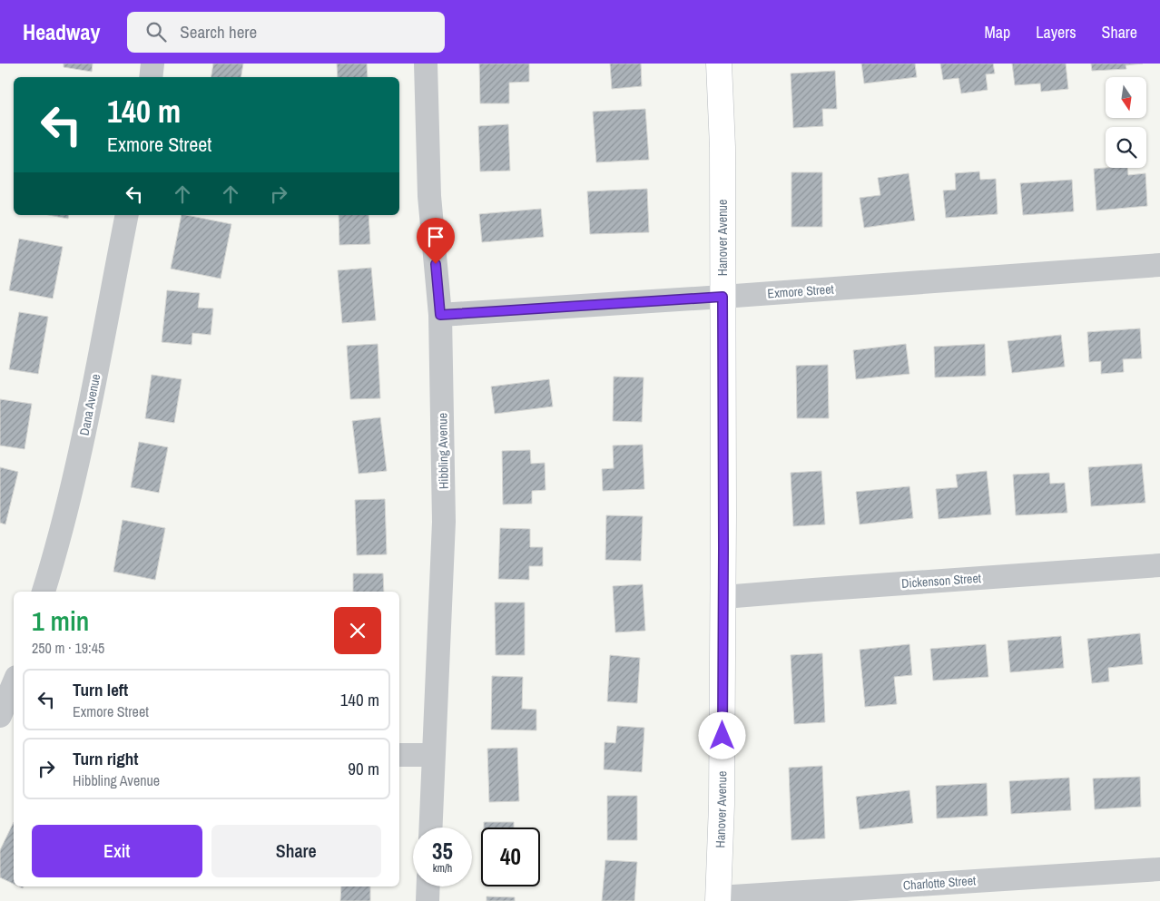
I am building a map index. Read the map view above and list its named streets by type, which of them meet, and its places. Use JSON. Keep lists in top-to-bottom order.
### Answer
{
  "streets": {
    "street": [
      "Hanover Avenue",
      "Exmore Street",
      "Dana Avenue",
      "Hibbling Avenue",
      "Dickenson Street",
      "Charlotte Street"
    ]
  },
  "crossings": [
    ["Hanover Avenue", "Exmore Street"],
    ["Hanover Avenue", "Dickenson Street"],
    ["Hanover Avenue", "Charlotte Street"],
    ["Exmore Street", "Hibbling Avenue"]
  ],
  "north": "bottom",
  "page": {
    "header": "Headway",
    "search": "Search here",
    "nav": ["Map", "Layers", "Share"],
    "turn": ["140 m", "Exmore Street"],
    "heading": ["1 min", "250 m · 19:45"],
    "list": [
      {
        "name": "Turn left",
        "note": "Exmore Street",
        "value": "140 m"
      },
      {
        "name": "Turn right",
        "note": "Hibbling Avenue",
        "value": "90 m"
      }
    ],
    "buttons": ["Exit", "Share"],
    "speed": "35 km/h",
    "limit": "40"
  }
}
